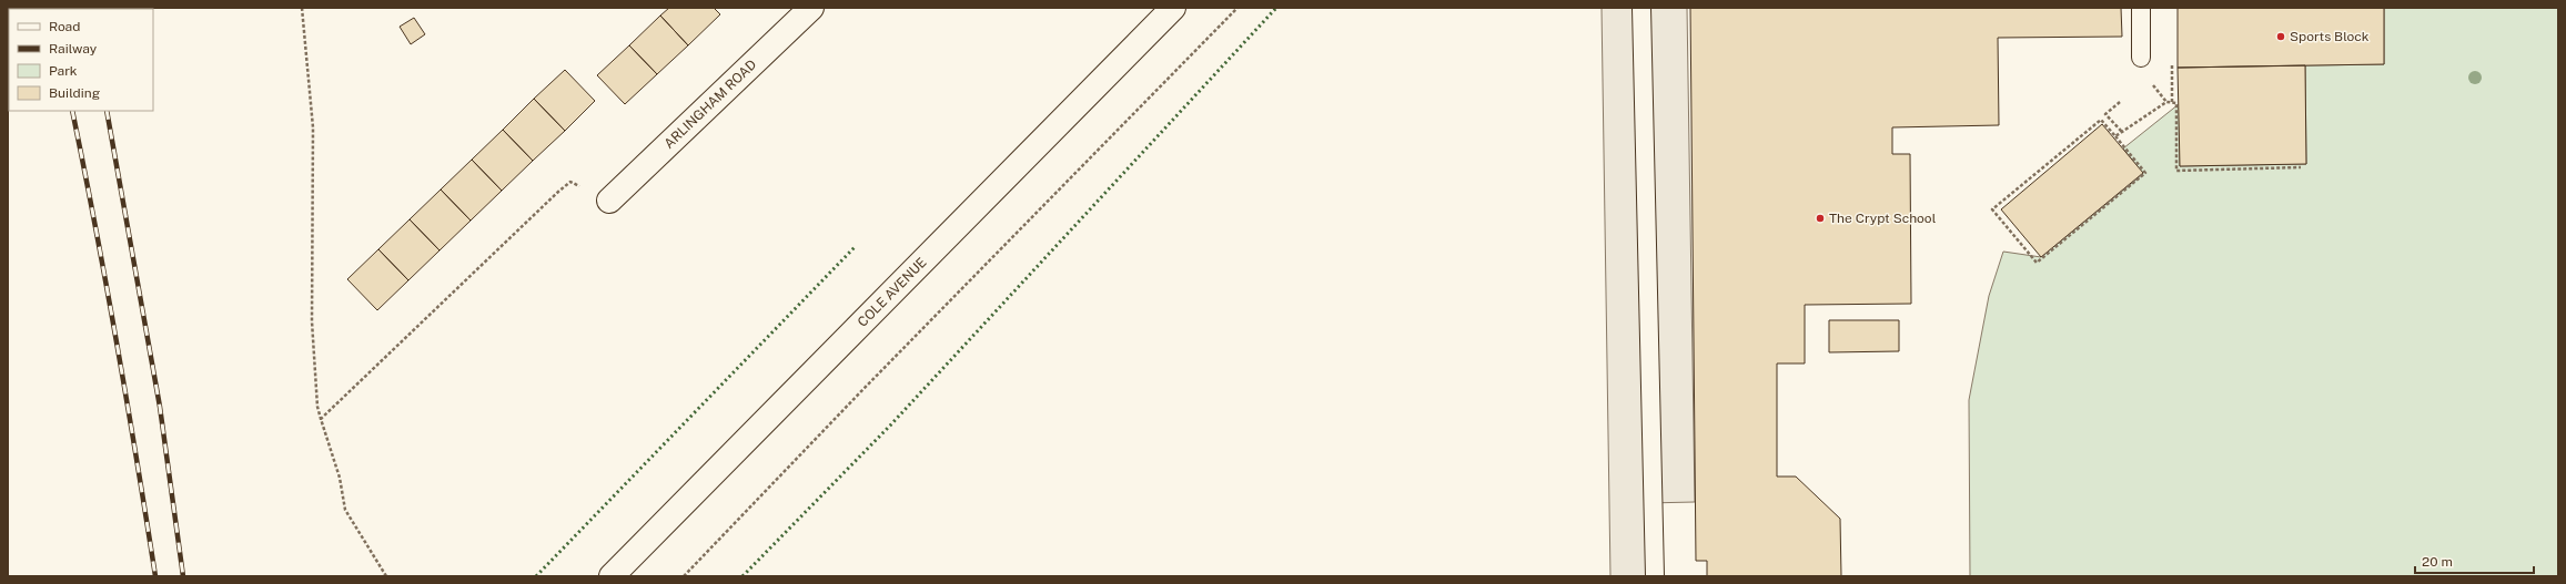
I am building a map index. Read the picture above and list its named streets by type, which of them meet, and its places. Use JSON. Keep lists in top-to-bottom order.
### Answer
{
  "streets": {
    "main road": ["ARLINGHAM ROAD", "COLE AVENUE"]
  },
  "places": ["Sports Block", "The Crypt School"],
  "legend": [
    "Road",
    "Railway",
    "Park",
    "Building"
  ],
  "scale_bar": "20 m"
}
